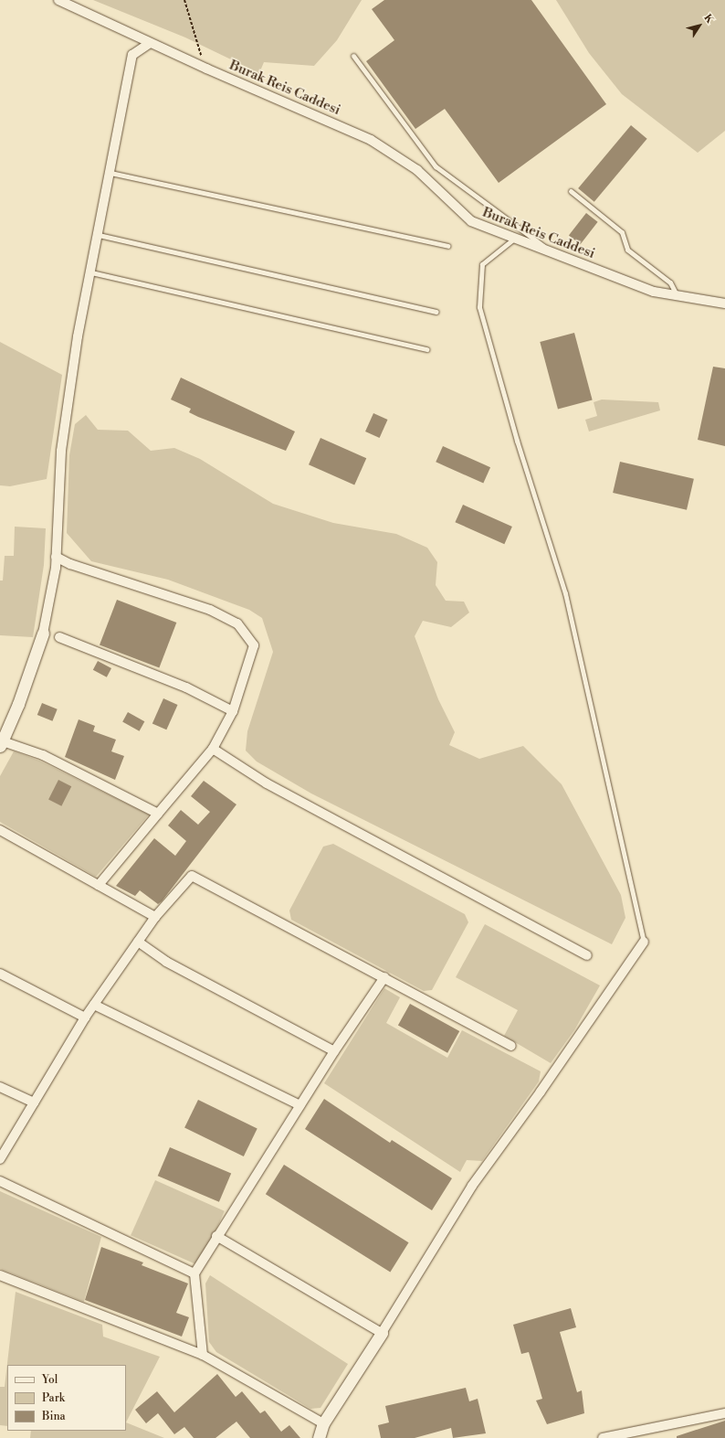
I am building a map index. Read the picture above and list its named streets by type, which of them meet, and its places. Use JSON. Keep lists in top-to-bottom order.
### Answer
{
  "streets": {
    "street": ["Burak Reis Caddesi"]
  },
  "legend": ["Yol", "Park", "Bina"],
  "north": "top right"
}
